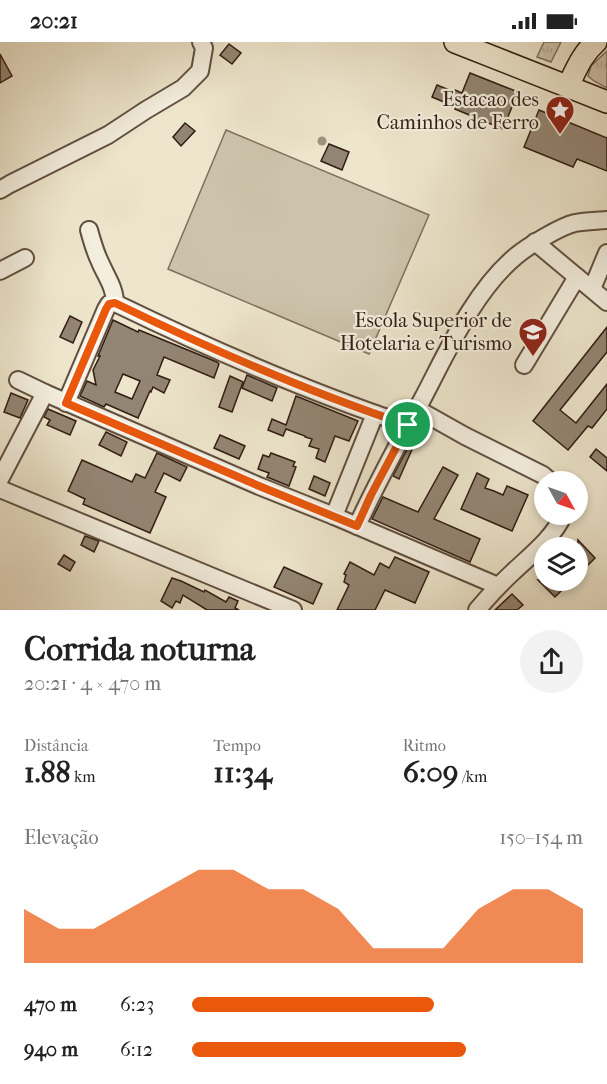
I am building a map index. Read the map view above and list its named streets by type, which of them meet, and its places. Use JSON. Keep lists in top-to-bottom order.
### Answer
{
  "places": {
    "place": ["Estacao des Caminhos de Ferro"],
    "school or university": ["Escola Superior de Hotelaria e Turismo"]
  },
  "north": "bottom right",
  "page": {
    "status": "20:21",
    "heading": ["Corrida noturna", "20:21 · 4 × 470 m"],
    "stats": [
      ["Distância", "1.88 km"],
      ["Tempo", "11:34"],
      ["Ritmo", "6:09 /km"]
    ],
    "chart": ["Elevação", "150–154 m"],
    "list": [
      {
        "name": "470 m",
        "note": "6:23"
      },
      {
        "name": "940 m",
        "note": "6:12"
      }
    ]
  }
}
